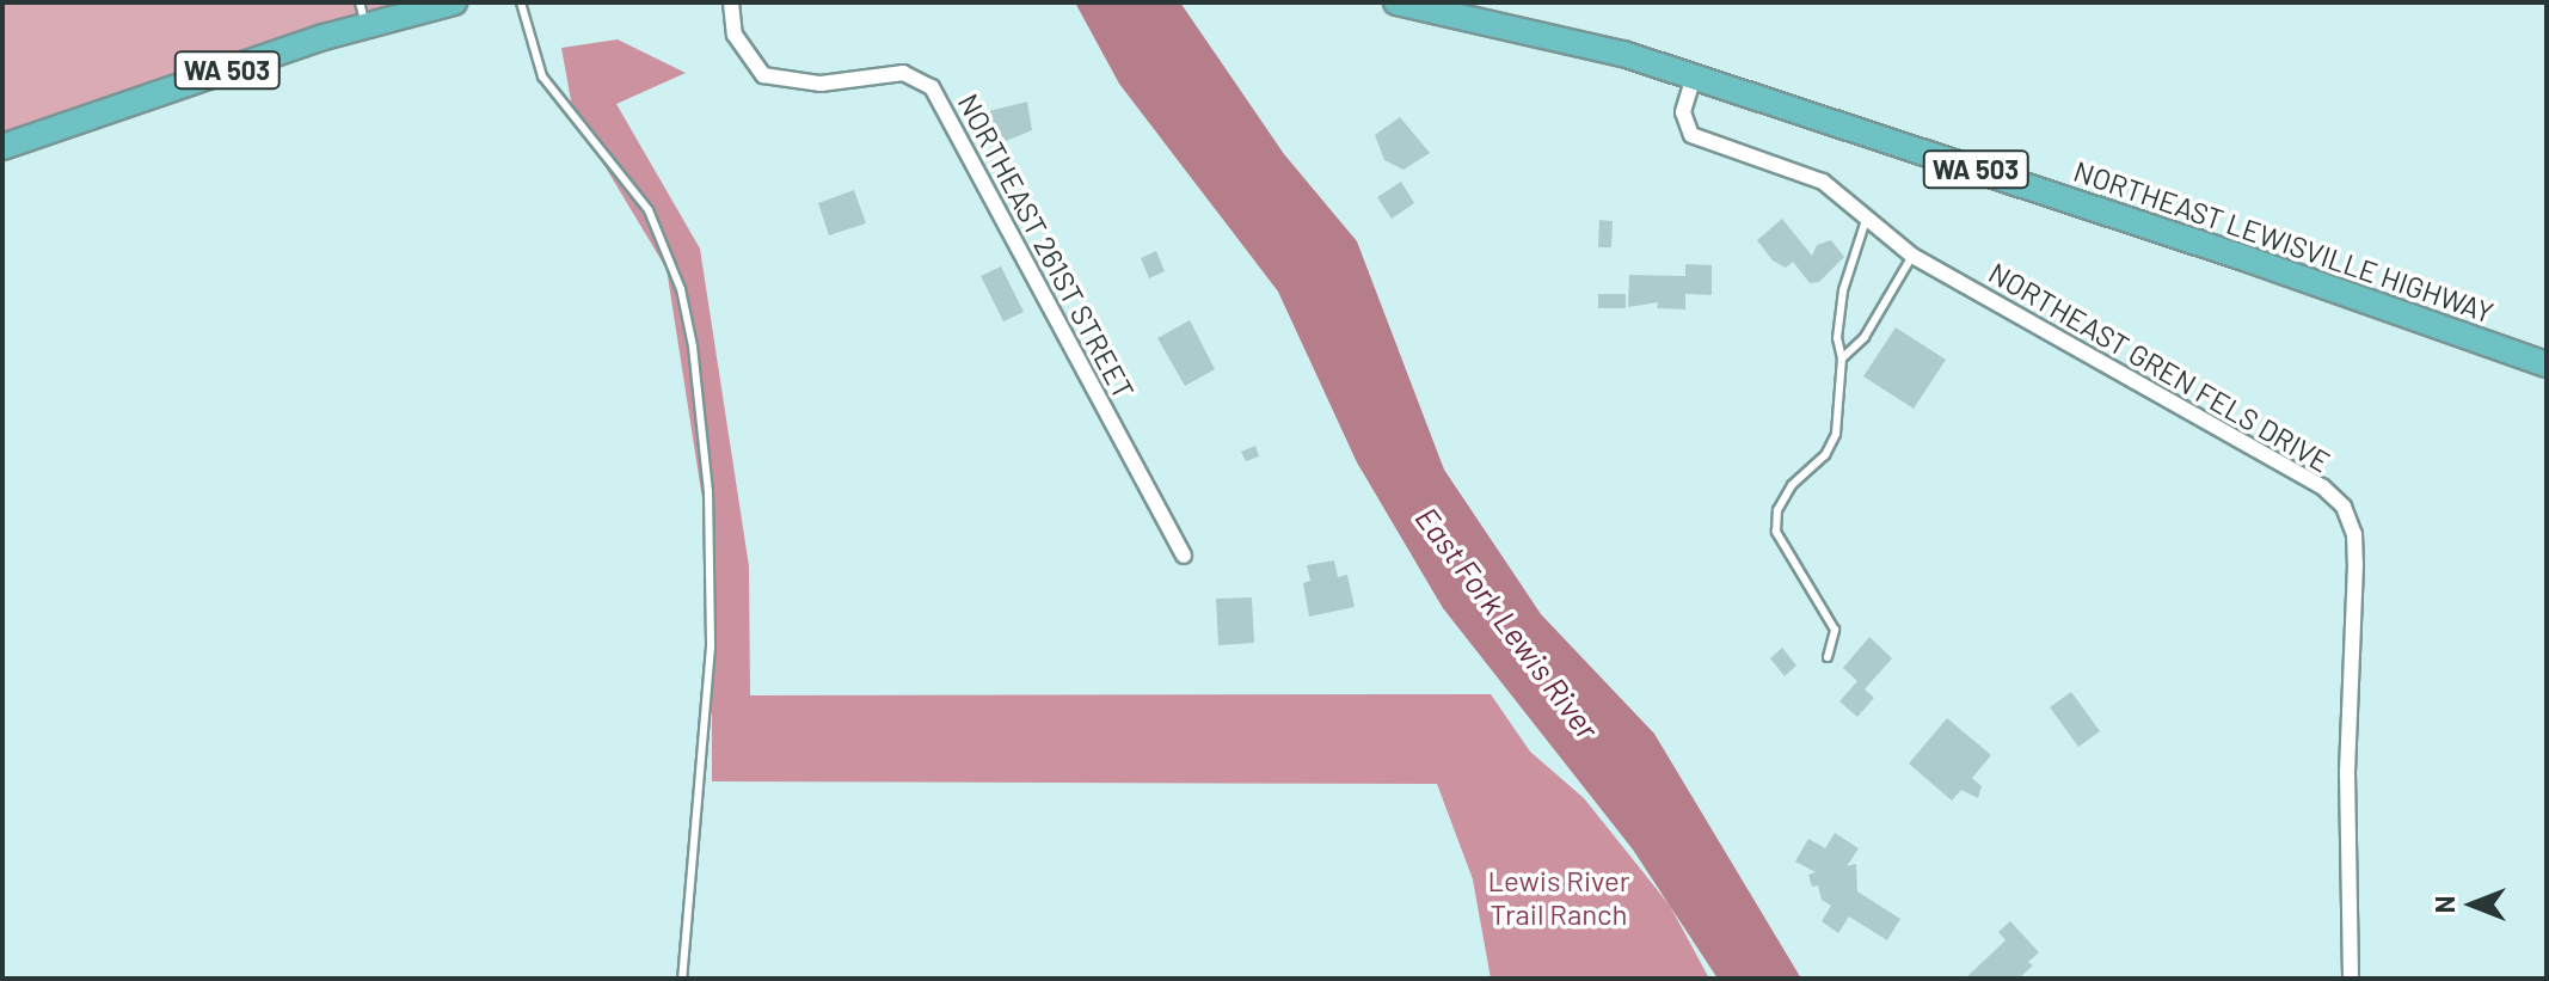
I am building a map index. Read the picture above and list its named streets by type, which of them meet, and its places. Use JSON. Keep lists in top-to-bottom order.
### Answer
{
  "streets": {
    "main road": ["WA 503", "NORTHEAST LEWISVILLE HIGHWAY"],
    "street": ["NORTHEAST 261ST STREET", "NORTHEAST GREN FELS DRIVE"]
  },
  "crossings": [
    ["NORTHEAST LEWISVILLE HIGHWAY", "NORTHEAST GREN FELS DRIVE"]
  ],
  "water": ["East Fork Lewis River"],
  "parks": ["Lewis River Trail Ranch"],
  "north": "left"
}
